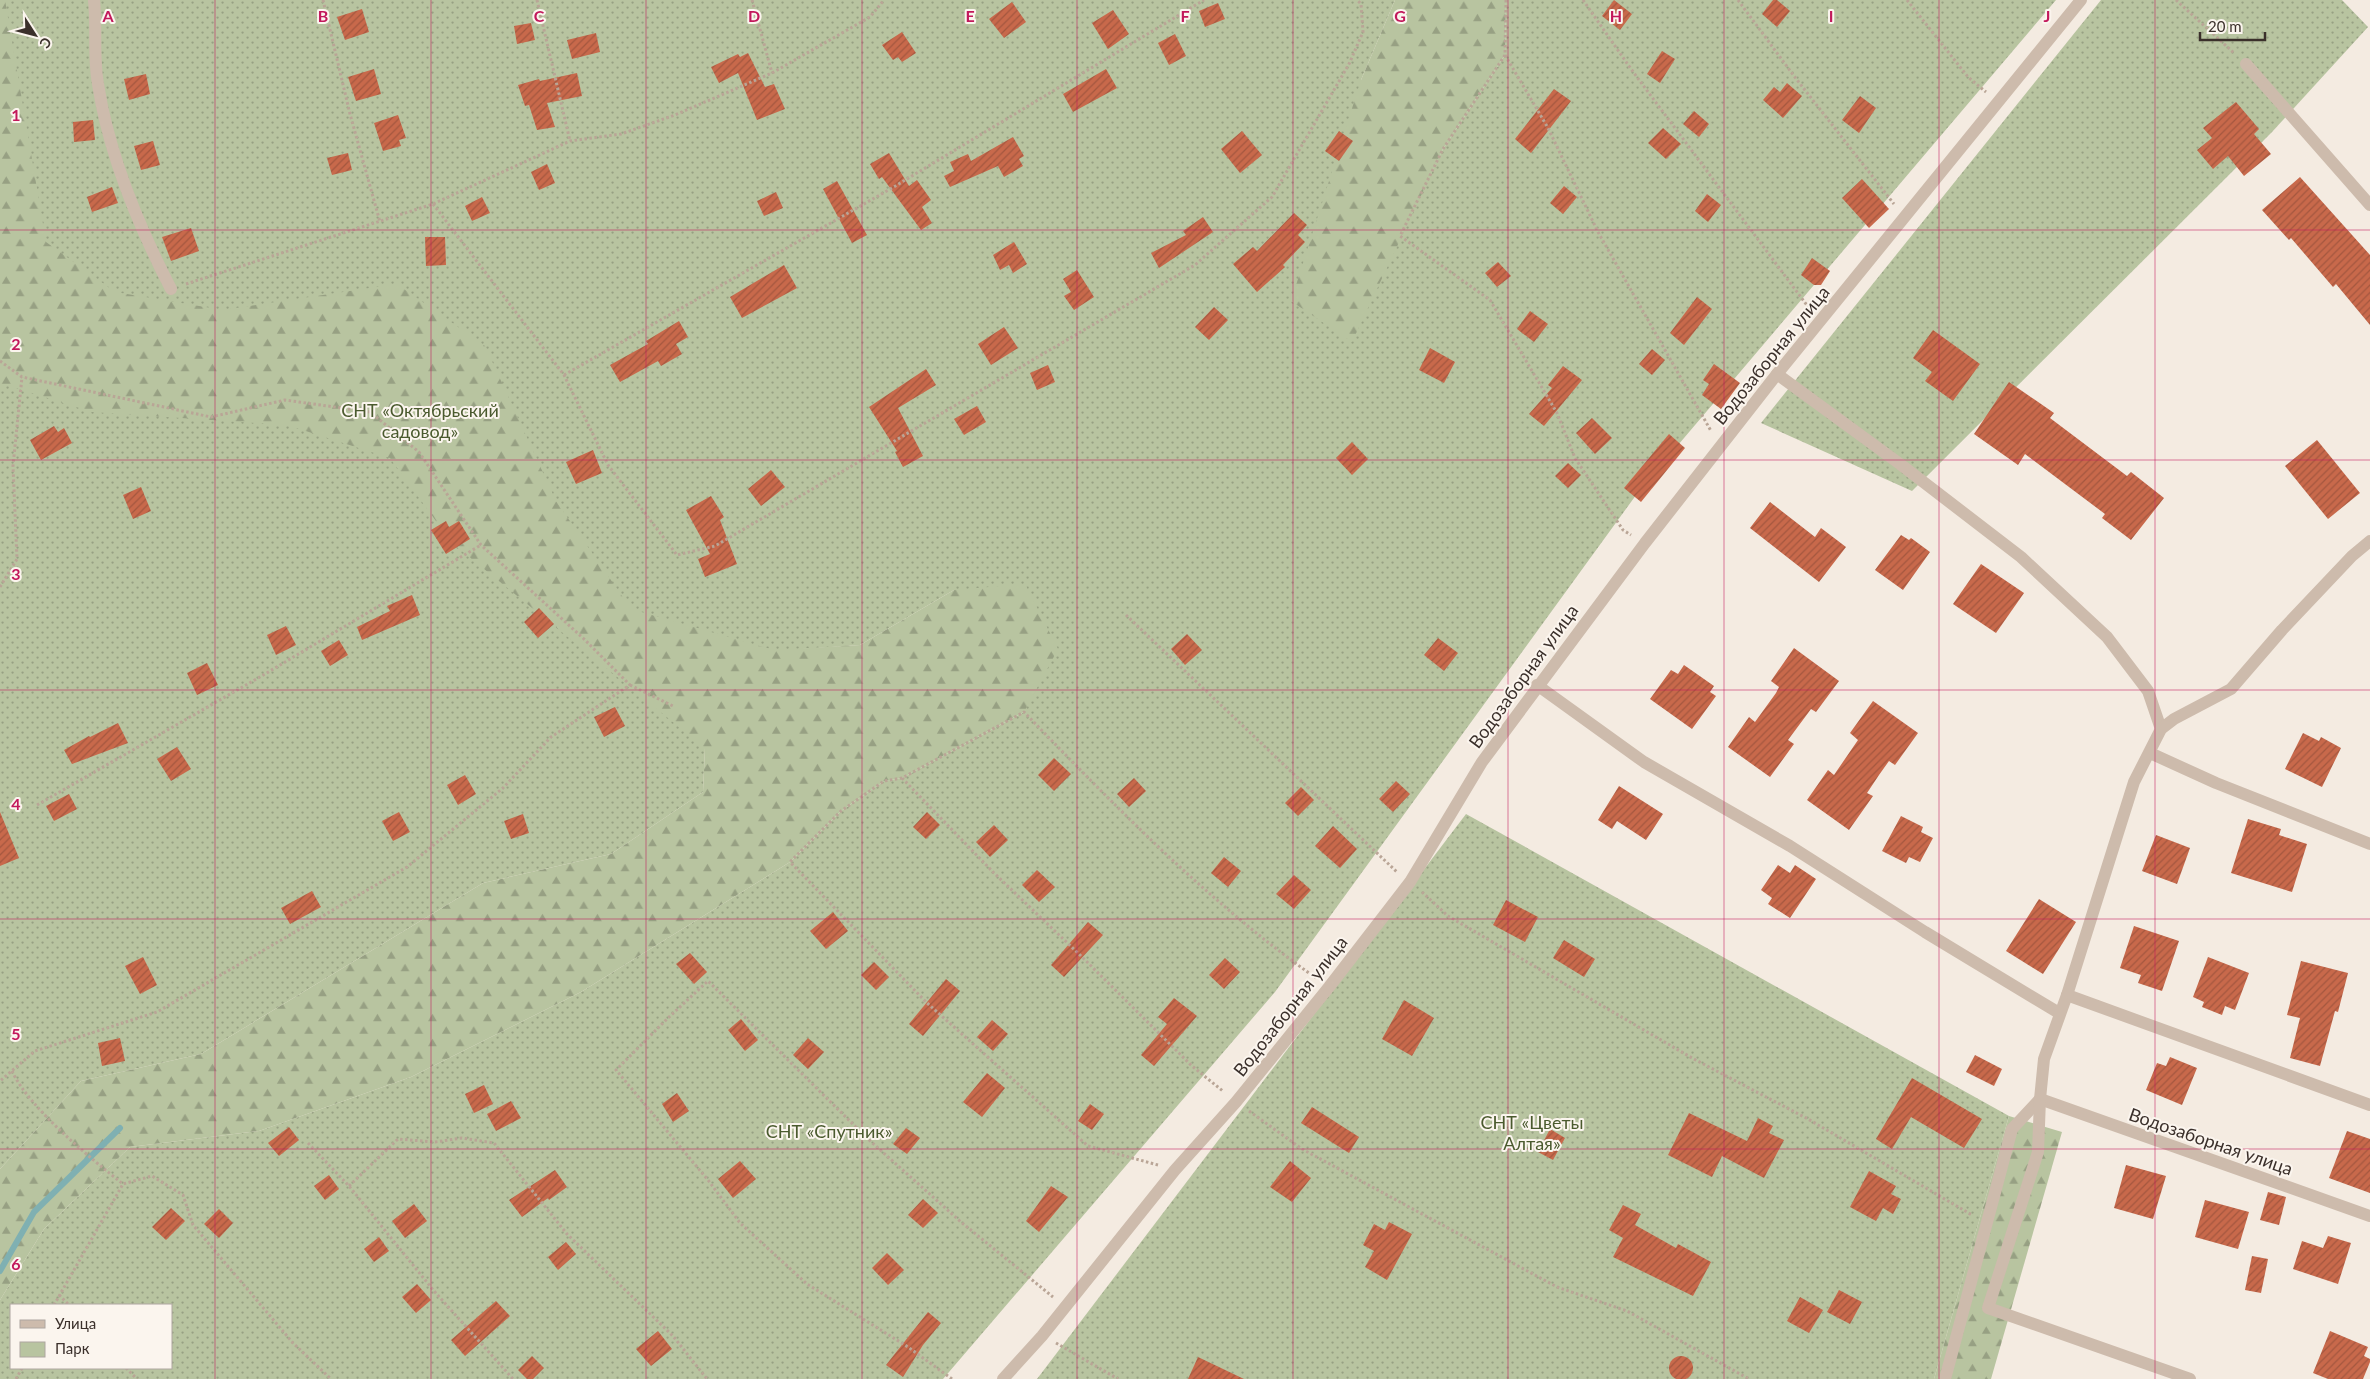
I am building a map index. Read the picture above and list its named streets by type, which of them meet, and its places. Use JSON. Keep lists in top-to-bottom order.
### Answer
{
  "streets": {
    "street": ["Водозаборная улица"]
  },
  "parks": ["СНТ «Октябрьский садовод»", "СНТ «Цветы Алтая»", "СНТ «Спутник»"],
  "legend": ["Улица", "Парк"],
  "scale_bar": "20 m",
  "north": "bottom right",
  "grid": {
    "columns": [
      "A",
      "B",
      "C",
      "D",
      "E",
      "F",
      "G",
      "H",
      "I",
      "J"
    ],
    "rows": [
      "1",
      "2",
      "3",
      "4",
      "5",
      "6"
    ]
  }
}
